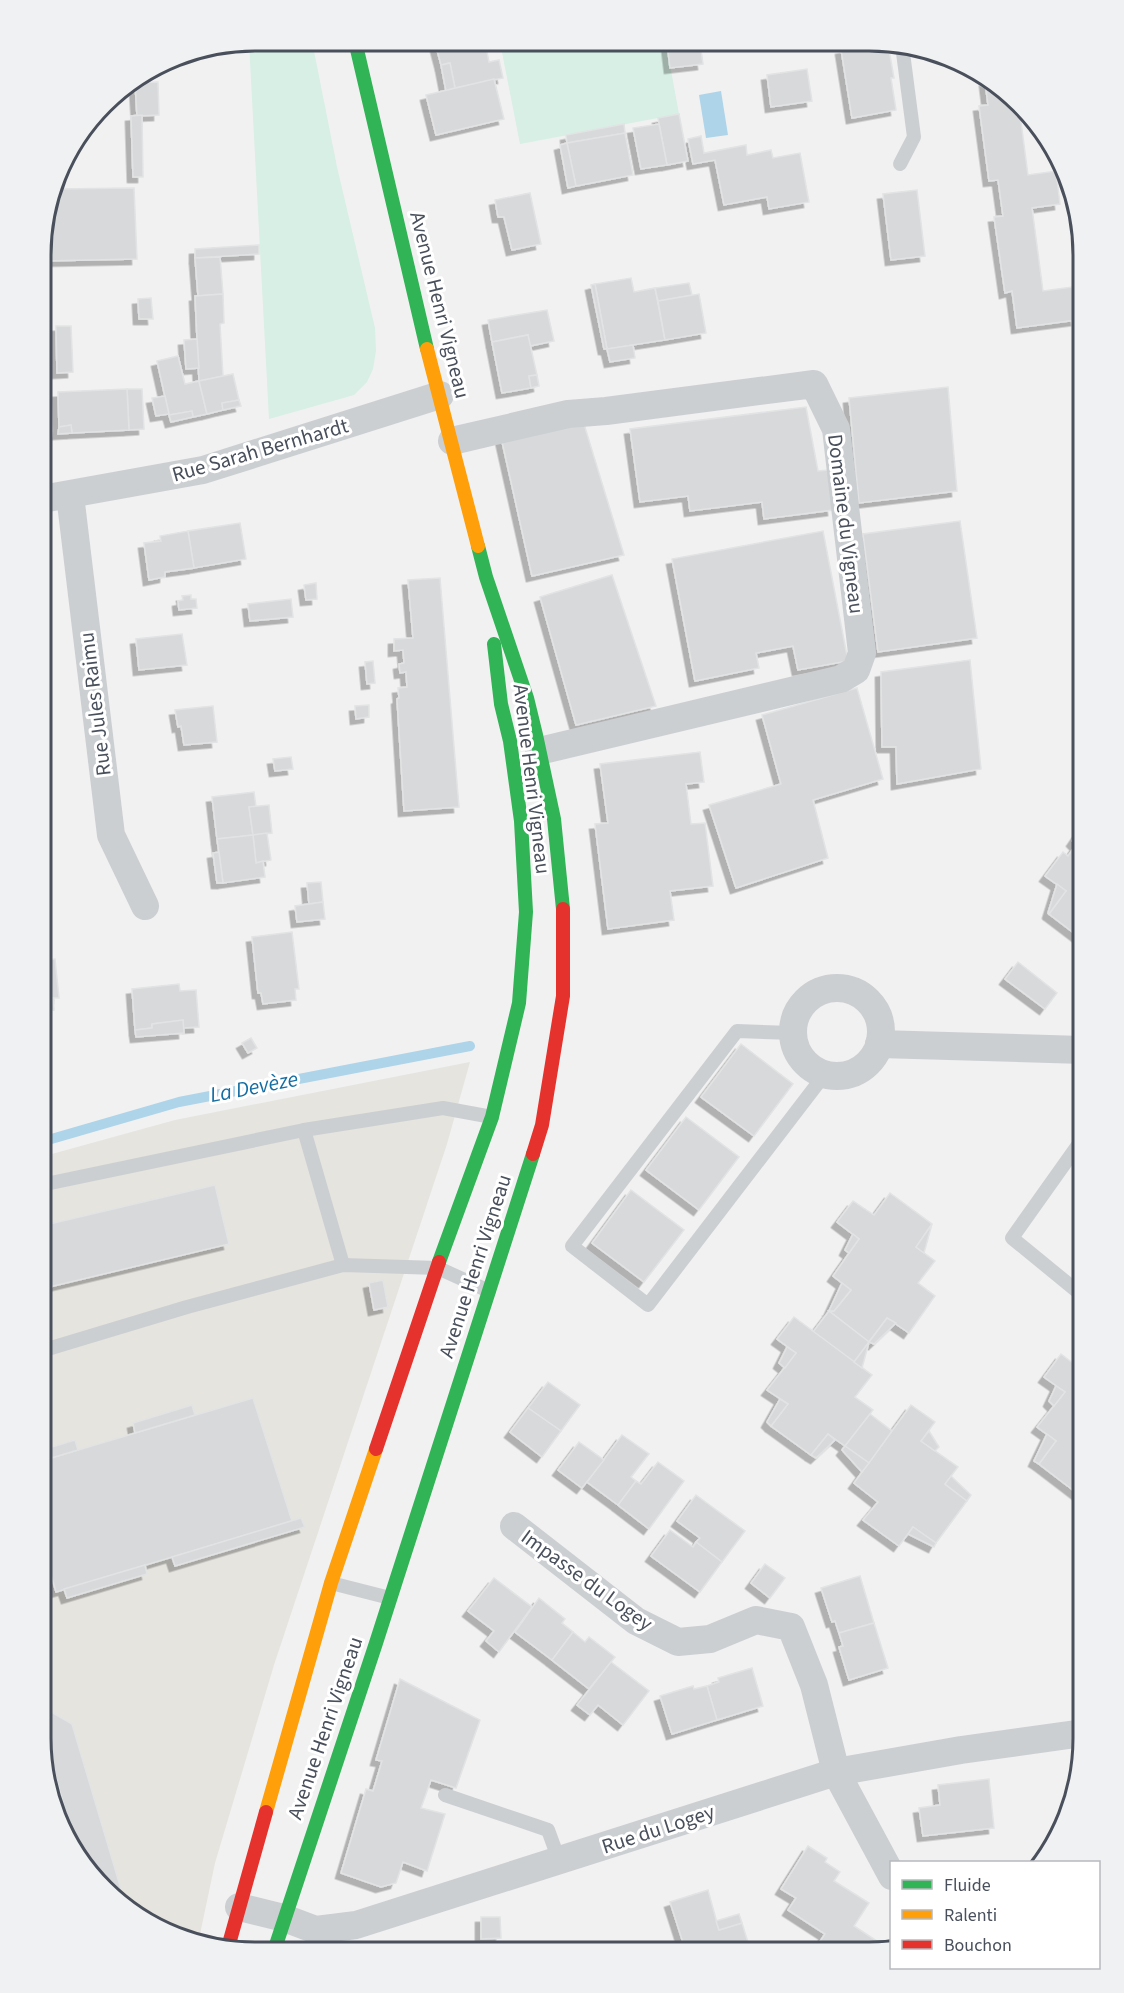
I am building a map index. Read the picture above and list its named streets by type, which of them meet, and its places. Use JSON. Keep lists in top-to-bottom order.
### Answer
{
  "streets": {
    "street": [
      "Avenue Henri Vigneau",
      "Rue Sarah Bernhardt",
      "Domaine du Vigneau",
      "Rue Jules Raimu",
      "Impasse du Logey",
      "Rue du Logey"
    ]
  },
  "crossings": [
    ["Avenue Henri Vigneau", "Rue Sarah Bernhardt"],
    ["Avenue Henri Vigneau", "Domaine du Vigneau"],
    ["Avenue Henri Vigneau", "Rue du Logey"],
    ["Rue Sarah Bernhardt", "Rue Jules Raimu"],
    ["Impasse du Logey", "Rue du Logey"]
  ],
  "water": ["La Devèze"],
  "legend": ["Fluide", "Ralenti", "Bouchon"]
}
